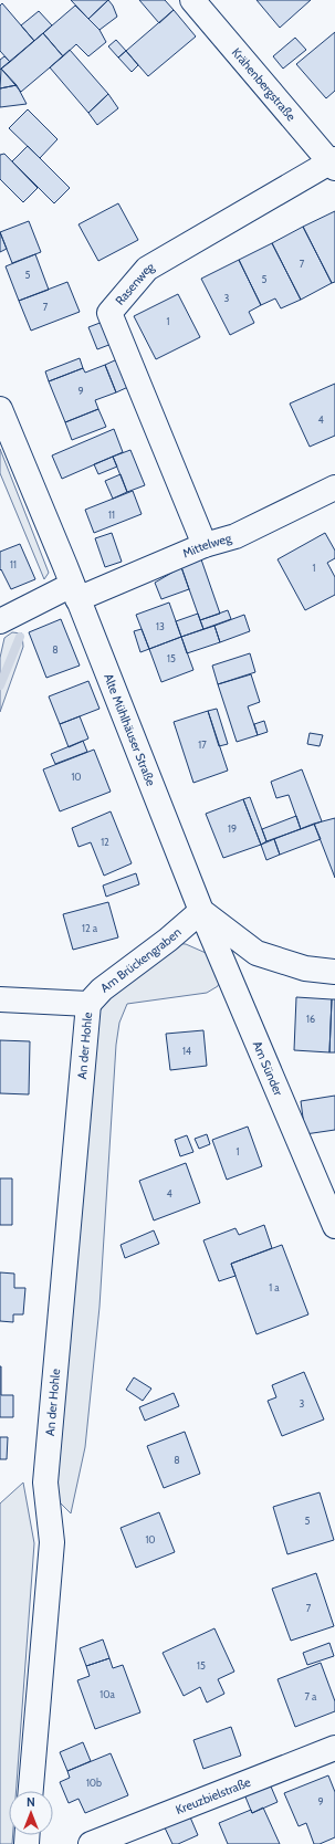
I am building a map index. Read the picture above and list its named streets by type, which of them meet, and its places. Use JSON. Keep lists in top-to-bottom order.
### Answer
{
  "streets": {
    "street": [
      "Krähenbergstraße",
      "Rasenweg",
      "Mittelweg",
      "Alte Mühlhäuser Straße",
      "Am Brückengraben",
      "An der Hohle",
      "Am Sünder",
      "Kreuzbielstraße"
    ]
  },
  "crossings": [
    ["Krähenbergstraße", "Rasenweg"],
    ["Rasenweg", "Mittelweg"],
    ["Mittelweg", "Alte Mühlhäuser Straße"],
    ["Alte Mühlhäuser Straße", "Am Brückengraben"],
    ["Alte Mühlhäuser Straße", "Am Sünder"],
    ["Am Brückengraben", "An der Hohle"],
    ["Am Brückengraben", "Am Sünder"]
  ],
  "house_numbers": [
    "7",
    "5",
    "5",
    "3",
    "7",
    "1",
    "9",
    "4",
    "11",
    "11",
    "1",
    "13",
    "8",
    "15",
    "17",
    "10",
    "19",
    "12",
    "12 a",
    "16",
    "14",
    "1",
    "4",
    "1 a",
    "3",
    "8",
    "5",
    "10",
    "7",
    "15",
    "10a",
    "7 a",
    "10b",
    "9"
  ],
  "north": "top"
}
